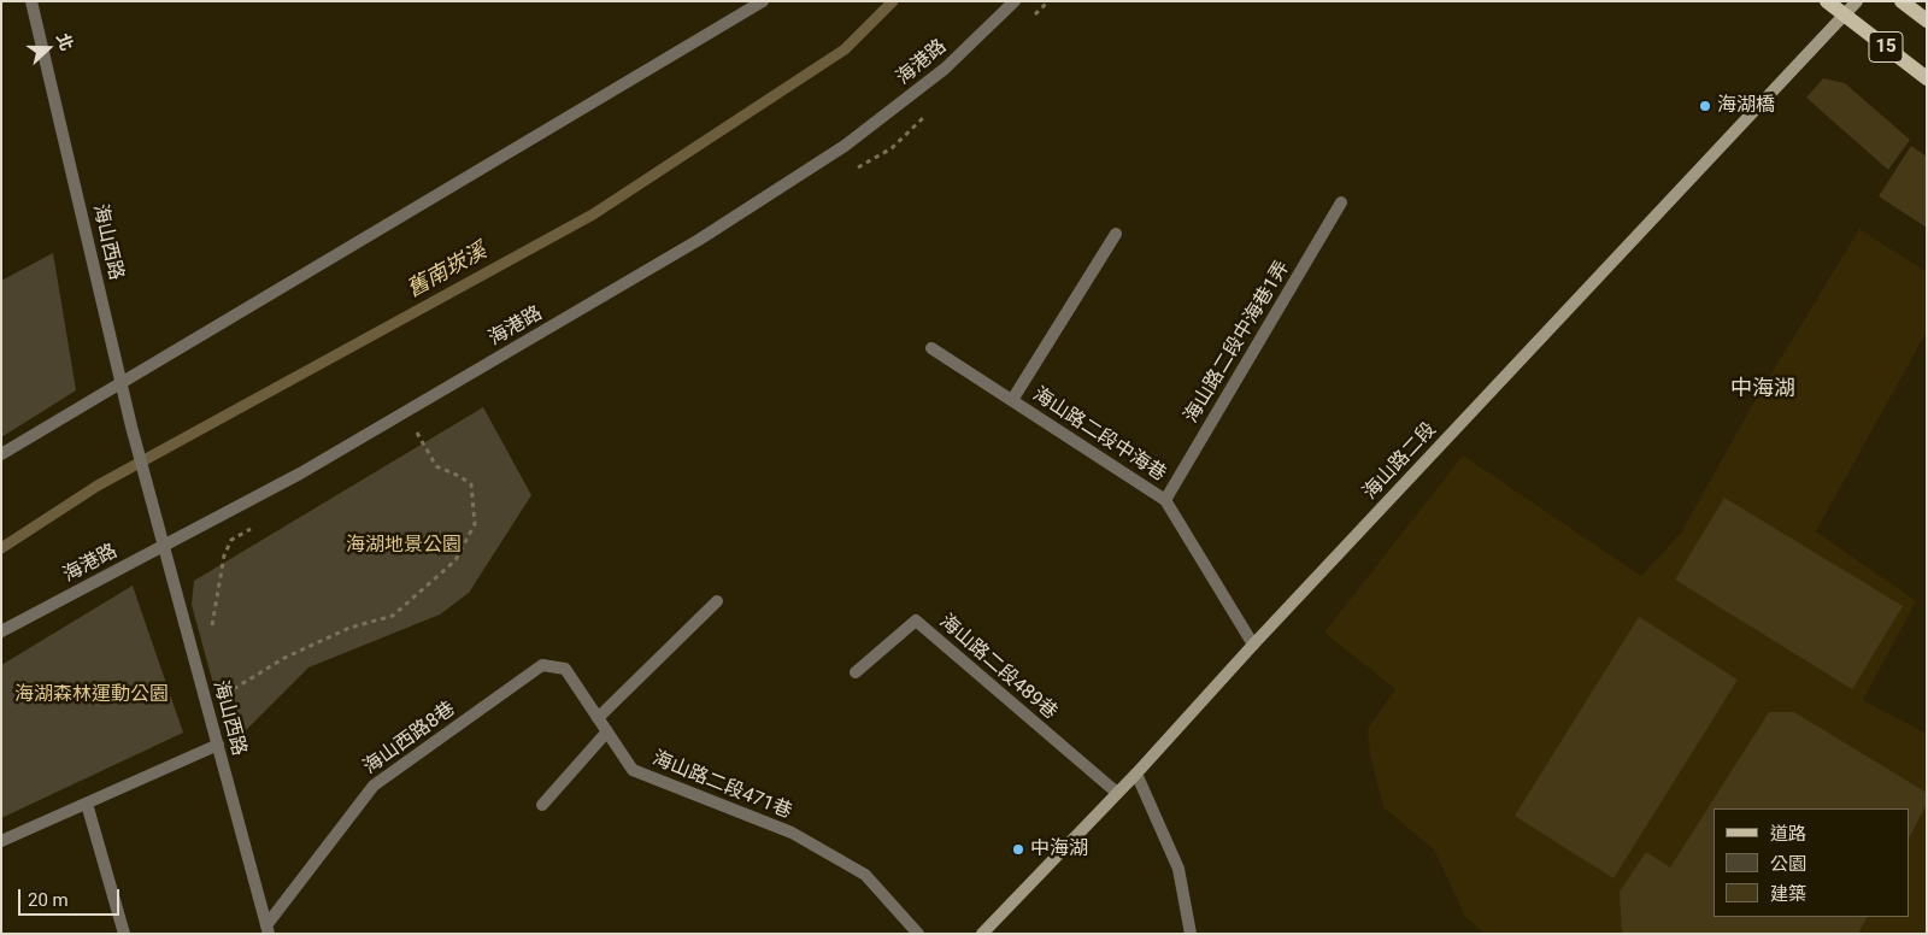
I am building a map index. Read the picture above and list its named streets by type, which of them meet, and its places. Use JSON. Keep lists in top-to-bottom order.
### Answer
{
  "streets": {
    "main road": ["15", "海山路二段"],
    "street": [
      "海港路",
      "海山西路",
      "海山路二段中海巷1弄",
      "海山路二段中海巷",
      "海山路二段489巷",
      "海山西路8巷",
      "海山路二段471巷"
    ]
  },
  "crossings": [
    ["15", "海山路二段"],
    ["海港路", "海山西路"],
    ["海山西路", "海山西路8巷"],
    ["海山路二段中海巷1弄", "海山路二段中海巷"],
    ["海山路二段中海巷", "海山路二段"],
    ["海山路二段", "海山路二段489巷"],
    ["海山西路8巷", "海山路二段471巷"]
  ],
  "districts": ["中海湖"],
  "water": ["舊南崁溪"],
  "parks": ["海湖地景公園", "海湖森林運動公園"],
  "places": ["海湖橋", "中海湖"],
  "legend": ["道路", "公園", "建築"],
  "scale_bar": "20 m",
  "north": "right"
}
